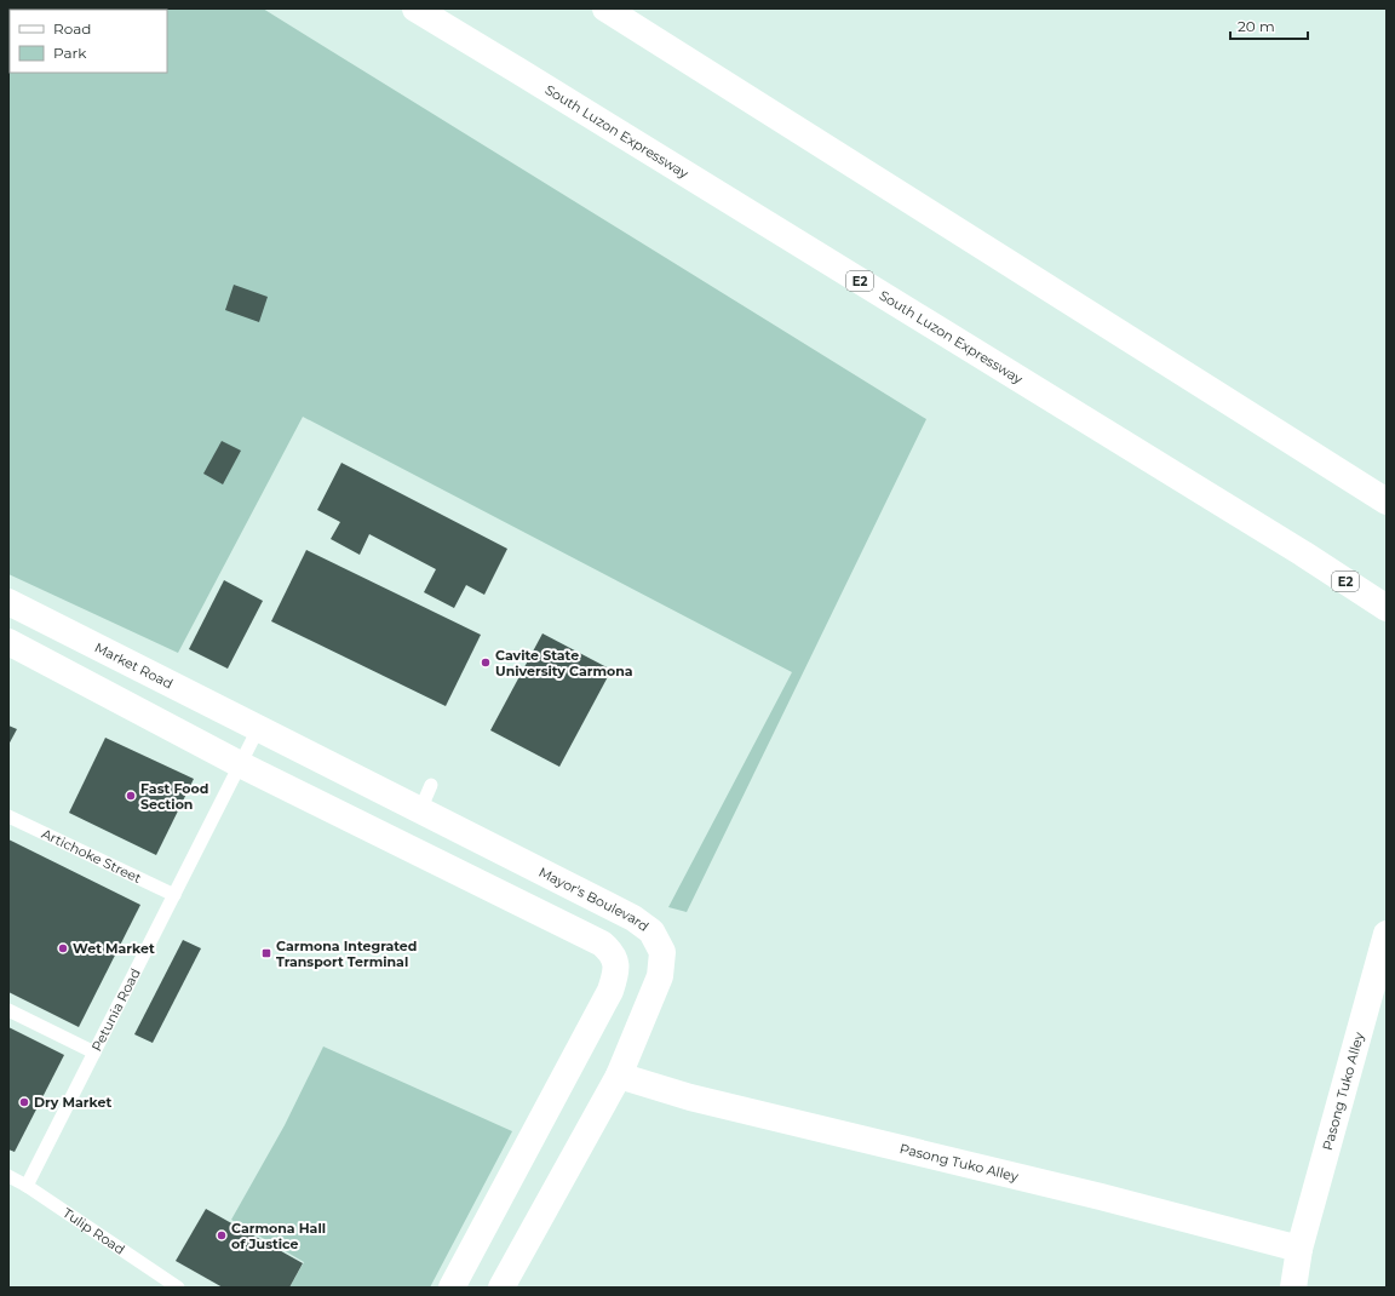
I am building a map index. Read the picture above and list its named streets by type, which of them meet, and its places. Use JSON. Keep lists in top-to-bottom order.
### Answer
{
  "streets": {
    "main road": [
      "South Luzon Expressway",
      "E2",
      "Market Road",
      "Mayor's Boulevard",
      "Pasong Tuko Alley"
    ],
    "lane": ["Artichoke Street", "Petunia Road", "Tulip Road"]
  },
  "crossings": [
    ["Market Road", "Mayor's Boulevard"],
    ["Market Road", "Petunia Road"],
    ["Artichoke Street", "Petunia Road"],
    ["Mayor's Boulevard", "Petunia Road"],
    ["Mayor's Boulevard", "Pasong Tuko Alley"],
    ["Petunia Road", "Tulip Road"]
  ],
  "places": {
    "other": [
      "Cavite State University Carmona",
      "Fast Food Section",
      "Wet Market",
      "Dry Market",
      "Carmona Hall of Justice"
    ],
    "transit": ["Carmona Integrated Transport Terminal"]
  },
  "legend": ["Road", "Park"],
  "scale_bar": "20 m"
}
